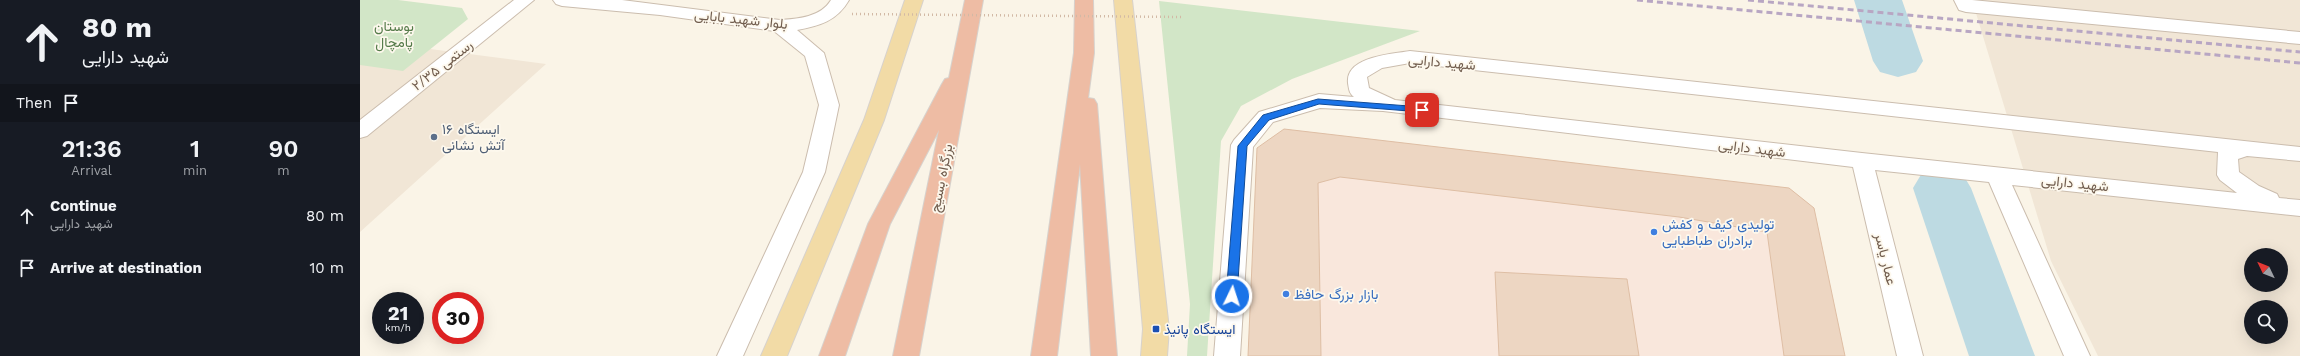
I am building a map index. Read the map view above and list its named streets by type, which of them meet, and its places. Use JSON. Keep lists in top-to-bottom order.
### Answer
{
  "streets": {
    "highway": ["بزرگراه بسیج"],
    "street": [
      "بلوار شهید بابایی",
      "شهید دارایی",
      "رستمی ۲/۳۵",
      "عمار یاسر"
    ]
  },
  "crossings": [
    ["شهید دارایی", "عمار یاسر"]
  ],
  "parks": ["بوستان پامچال"],
  "places": {
    "other": ["ایستگاه ۱۶ آتش نشانی", "تولیدی کیف و کفش برادران طباطبایی", "بازار بزرگ حافظ"],
    "transit": ["ایستگاه پانیذ"]
  },
  "north": "top left",
  "page": {
    "turn": ["80 m", "شهید دارایی"],
    "then": "Then",
    "eta": [
      "21:36",
      "Arrival",
      "1",
      "min",
      "90",
      "m"
    ],
    "list": [
      {
        "name": "Continue",
        "note": "شهید دارایی",
        "value": "80 m"
      },
      {
        "name": "Arrive at destination",
        "value": "10 m"
      }
    ],
    "speed": "21 km/h",
    "limit": "30"
  }
}
